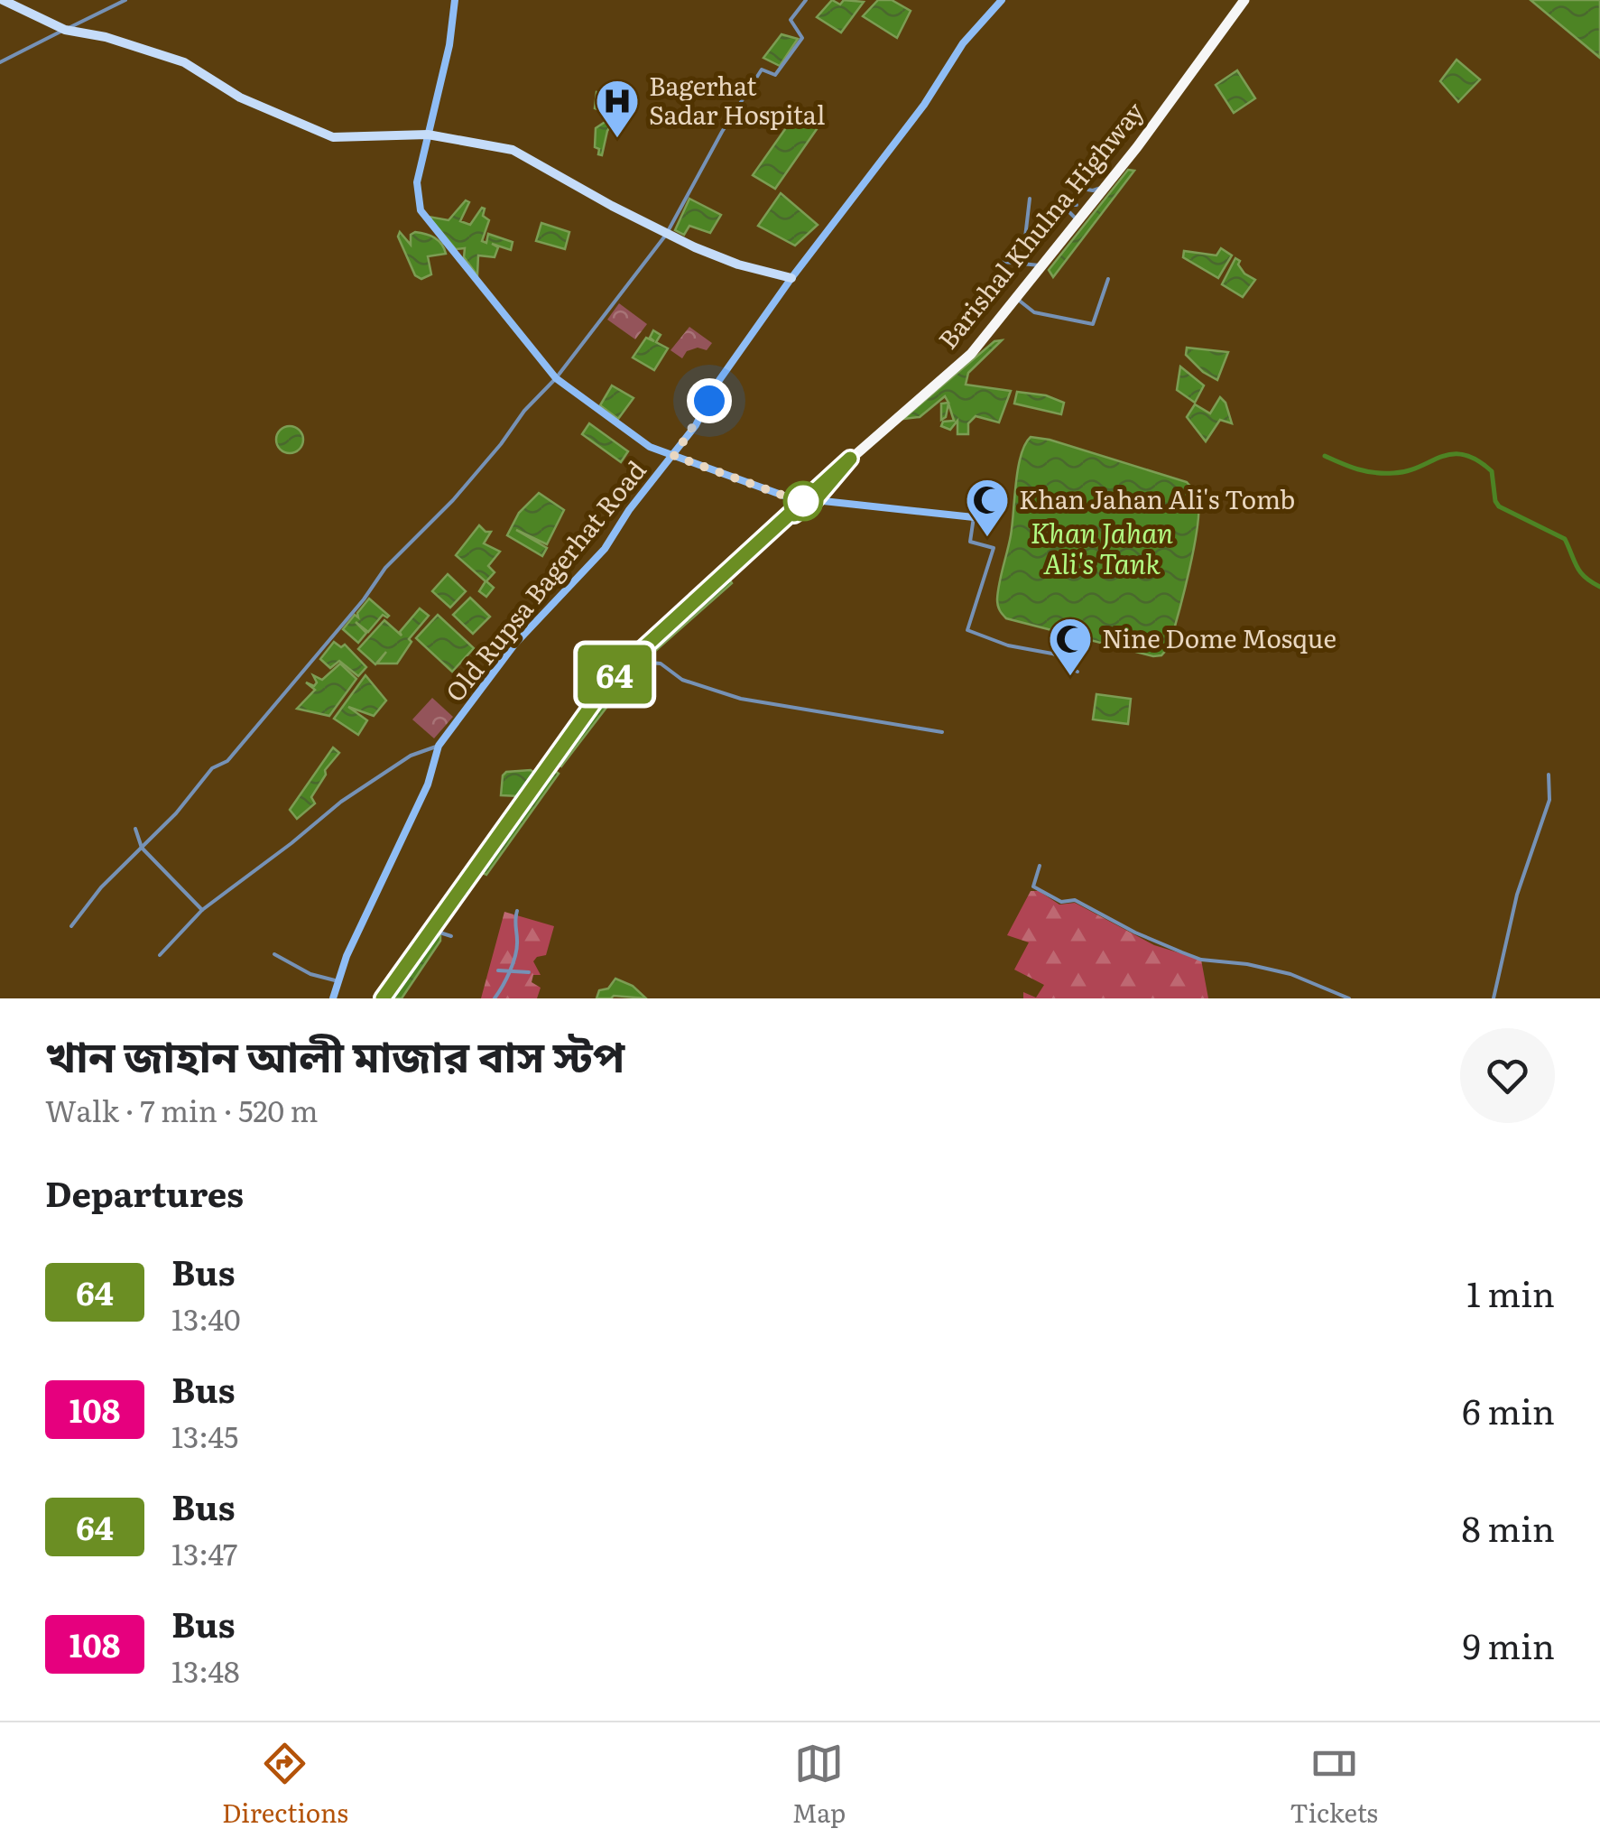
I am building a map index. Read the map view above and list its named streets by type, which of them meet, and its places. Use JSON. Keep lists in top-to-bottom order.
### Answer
{
  "streets": {
    "highway": ["Barishal Khulna Highway"],
    "street": ["Old Rupsa Bagerhat Road"]
  },
  "water": ["Khan Jahan Ali's Tank"],
  "places": {
    "hospital": ["Bagerhat Sadar Hospital"],
    "mosque": ["Khan Jahan Ali's Tomb", "Nine Dome Mosque"]
  },
  "lines": ["bus line 64"],
  "page": {
    "on_map": "64",
    "heading": [
      ["খান জাহান আলী মাজার বাস স্টপ", "Walk · 7 min · 520 m"],
      "Departures"
    ],
    "list": [
      {
        "mark": "64",
        "name": "Bus",
        "note": "13:40",
        "value": "1 min"
      },
      {
        "mark": "108",
        "name": "Bus",
        "note": "13:45",
        "value": "6 min"
      },
      {
        "mark": "64",
        "name": "Bus",
        "note": "13:47",
        "value": "8 min"
      },
      {
        "mark": "108",
        "name": "Bus",
        "note": "13:48",
        "value": "9 min"
      }
    ],
    "tabs": ["Directions", "Map", "Tickets"]
  }
}
